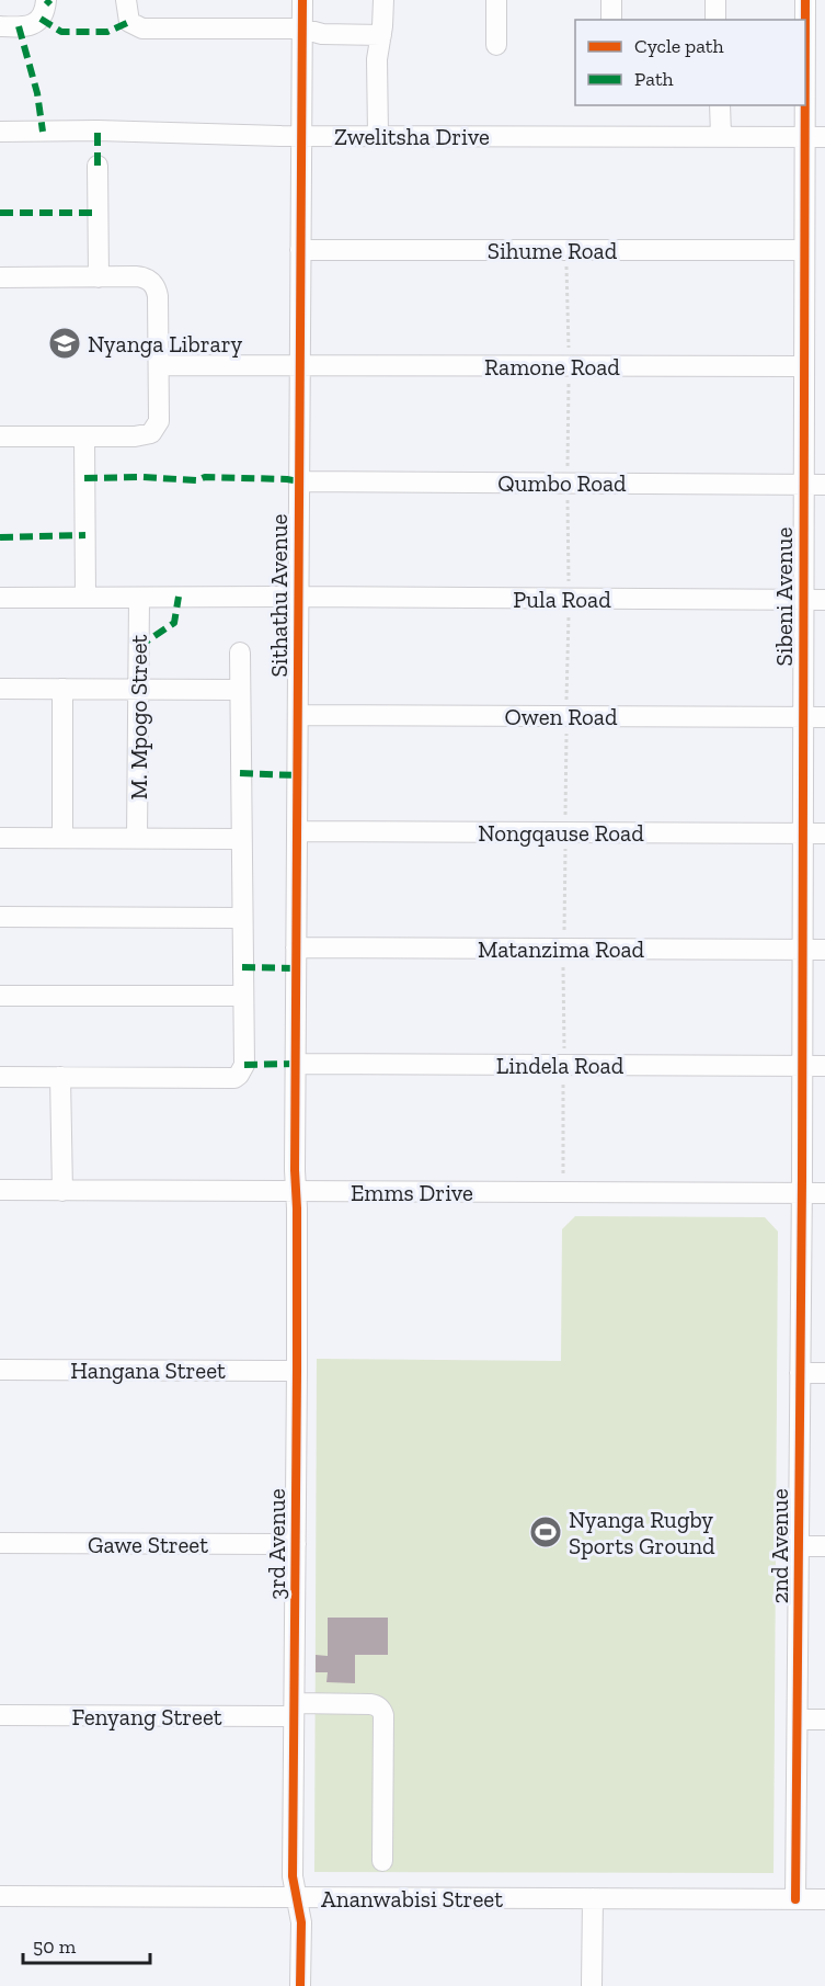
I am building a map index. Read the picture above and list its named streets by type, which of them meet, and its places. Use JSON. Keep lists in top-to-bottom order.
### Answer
{
  "streets": {
    "street": [
      "Zwelitsha Drive",
      "Sihume Road",
      "Ramone Road",
      "Qumbo Road",
      "Sithathu Avenue",
      "Sibeni Avenue",
      "Pula Road",
      "Owen Road",
      "M. Mpogo Street",
      "Nongqause Road",
      "Matanzima Road",
      "Lindela Road",
      "Emms Drive",
      "Hangana Street",
      "Gawe Street",
      "3rd Avenue",
      "2nd Avenue",
      "Fenyang Street",
      "Ananwabisi Street"
    ]
  },
  "crossings": [
    ["Zwelitsha Drive", "Sithathu Avenue"],
    ["Zwelitsha Drive", "Sibeni Avenue"],
    ["Sihume Road", "Sithathu Avenue"],
    ["Sihume Road", "Sibeni Avenue"],
    ["Ramone Road", "Sithathu Avenue"],
    ["Ramone Road", "Sibeni Avenue"],
    ["Qumbo Road", "Sithathu Avenue"],
    ["Qumbo Road", "Sibeni Avenue"],
    ["Sithathu Avenue", "Pula Road"],
    ["Sithathu Avenue", "Owen Road"],
    ["Sithathu Avenue", "Nongqause Road"],
    ["Sithathu Avenue", "Matanzima Road"],
    ["Sithathu Avenue", "Lindela Road"],
    ["Sithathu Avenue", "Emms Drive"],
    ["Sithathu Avenue", "3rd Avenue"],
    ["Sibeni Avenue", "Pula Road"],
    ["Sibeni Avenue", "Owen Road"],
    ["Sibeni Avenue", "Nongqause Road"],
    ["Sibeni Avenue", "Matanzima Road"],
    ["Sibeni Avenue", "Lindela Road"],
    ["Sibeni Avenue", "Emms Drive"],
    ["Sibeni Avenue", "2nd Avenue"],
    ["Pula Road", "M. Mpogo Street"],
    ["Emms Drive", "3rd Avenue"],
    ["Emms Drive", "2nd Avenue"],
    ["Hangana Street", "3rd Avenue"],
    ["Gawe Street", "3rd Avenue"],
    ["3rd Avenue", "Fenyang Street"],
    ["3rd Avenue", "Ananwabisi Street"],
    ["2nd Avenue", "Ananwabisi Street"]
  ],
  "places": {
    "school or university": ["Nyanga Library"],
    "sports": ["Nyanga Rugby Sports Ground"]
  },
  "legend": ["Cycle path", "Path"],
  "scale_bar": "50 m"
}
